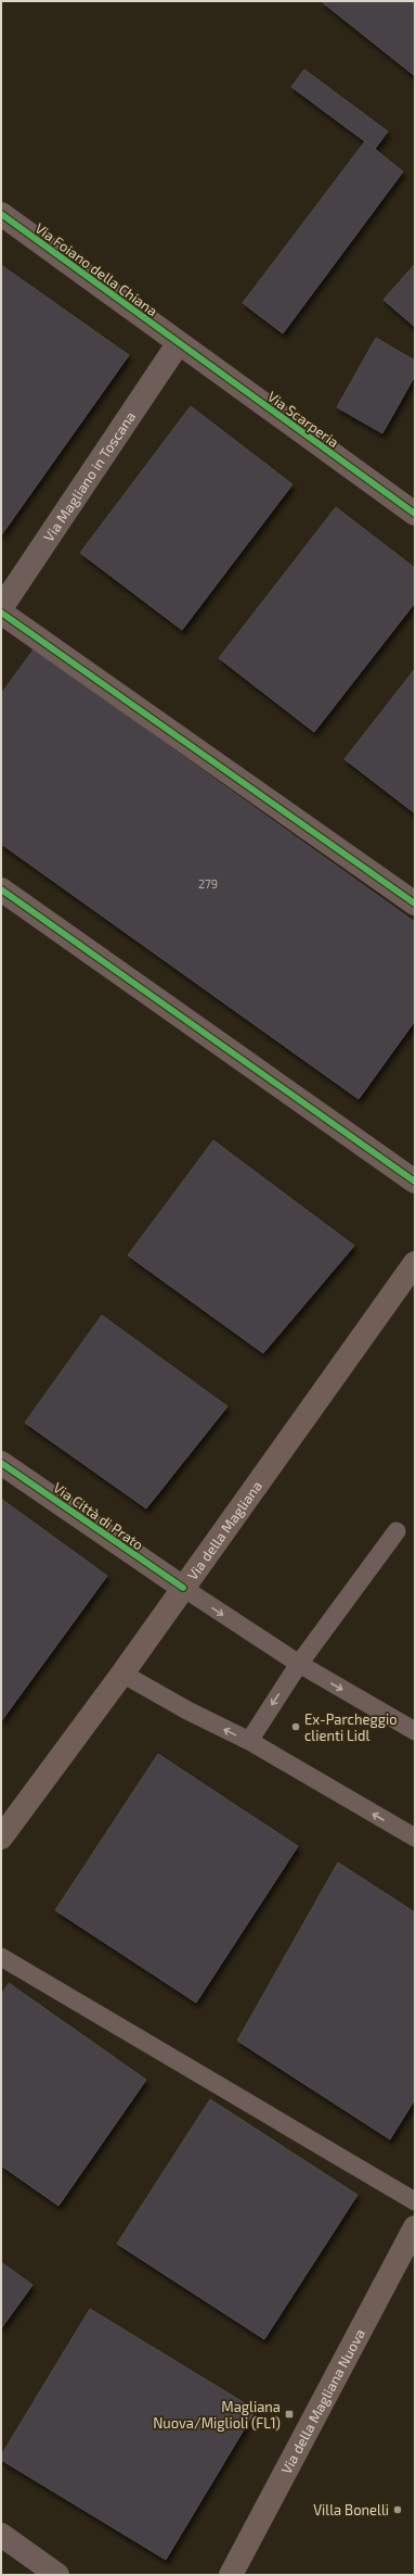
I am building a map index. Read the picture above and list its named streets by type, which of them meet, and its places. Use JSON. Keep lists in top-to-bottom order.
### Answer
{
  "streets": {
    "main road": ["Via della Magliana", "Via della Magliana Nuova"],
    "street": [
      "Via Foiano della Chiana",
      "Via Scarperia",
      "Via Magliano in Toscana",
      "Via Città di Prato"
    ]
  },
  "crossings": [
    ["Via Foiano della Chiana", "Via Scarperia"],
    ["Via Foiano della Chiana", "Via Magliano in Toscana"],
    ["Via Scarperia", "Via Magliano in Toscana"],
    ["Via Città di Prato", "Via della Magliana"]
  ],
  "places": {
    "other": ["Ex-Parcheggio clienti Lidl", "Villa Bonelli"],
    "transit": ["Magliana Nuova/Miglioli (FL1)"]
  },
  "house_numbers": ["279"]
}
